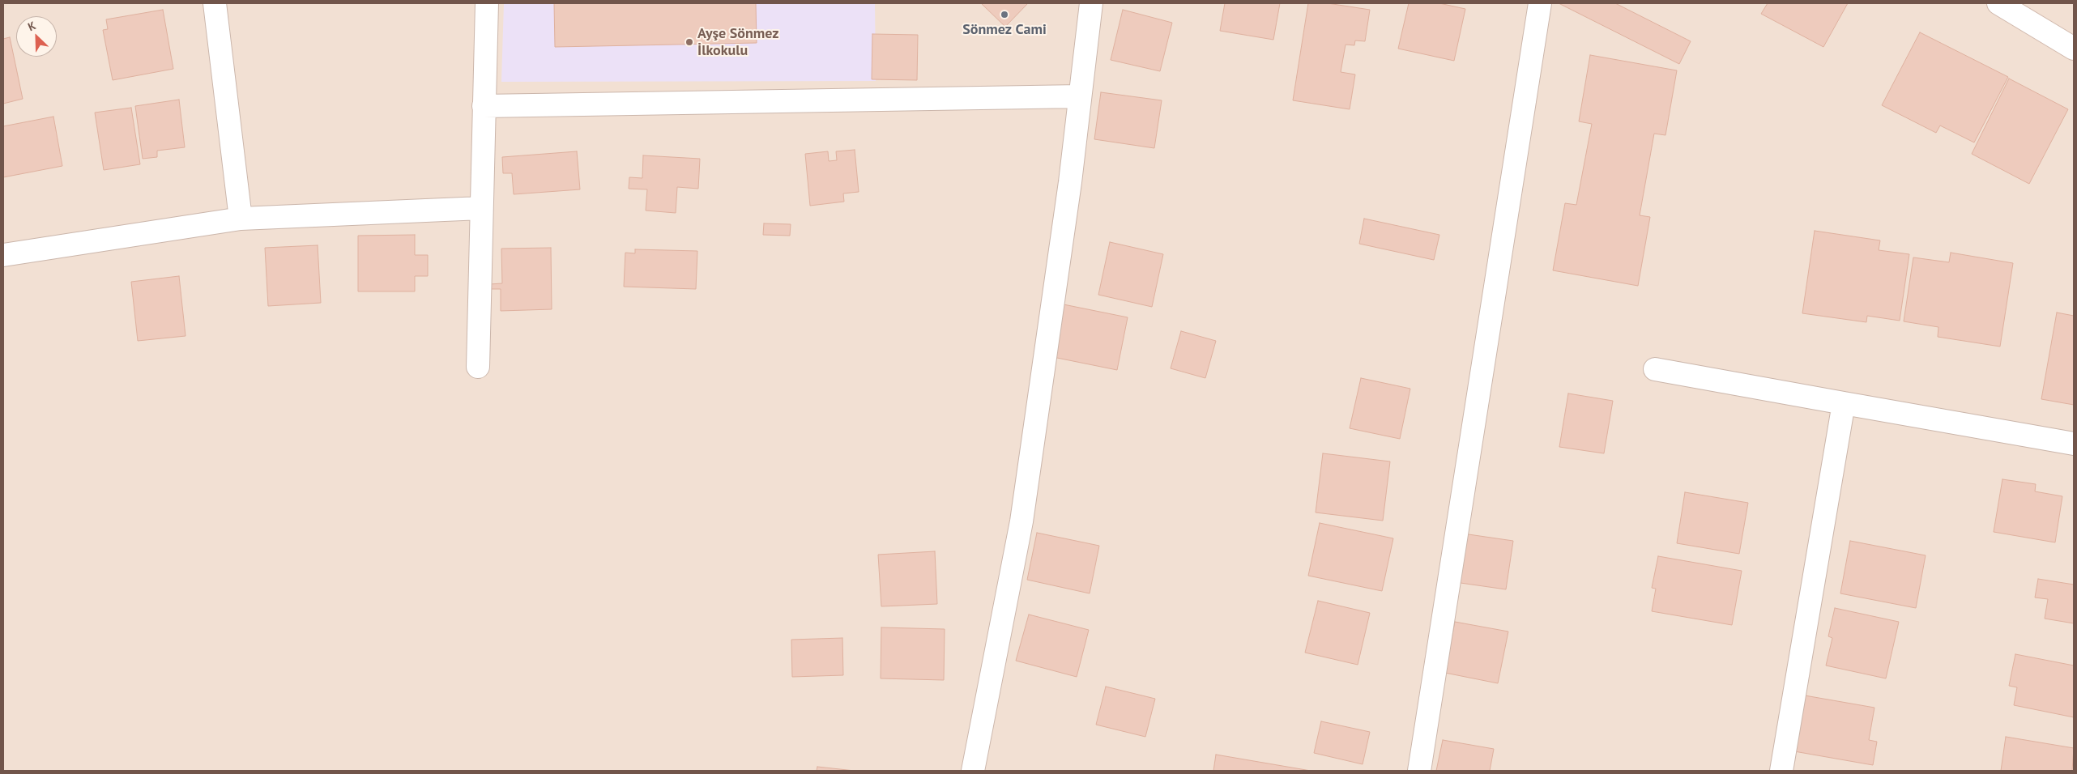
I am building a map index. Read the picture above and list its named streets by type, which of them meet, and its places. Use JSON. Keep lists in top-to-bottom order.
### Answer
{
  "places": ["Sönmez Cami", "Ayşe Sönmez İlkokulu"],
  "north": "top left"
}
